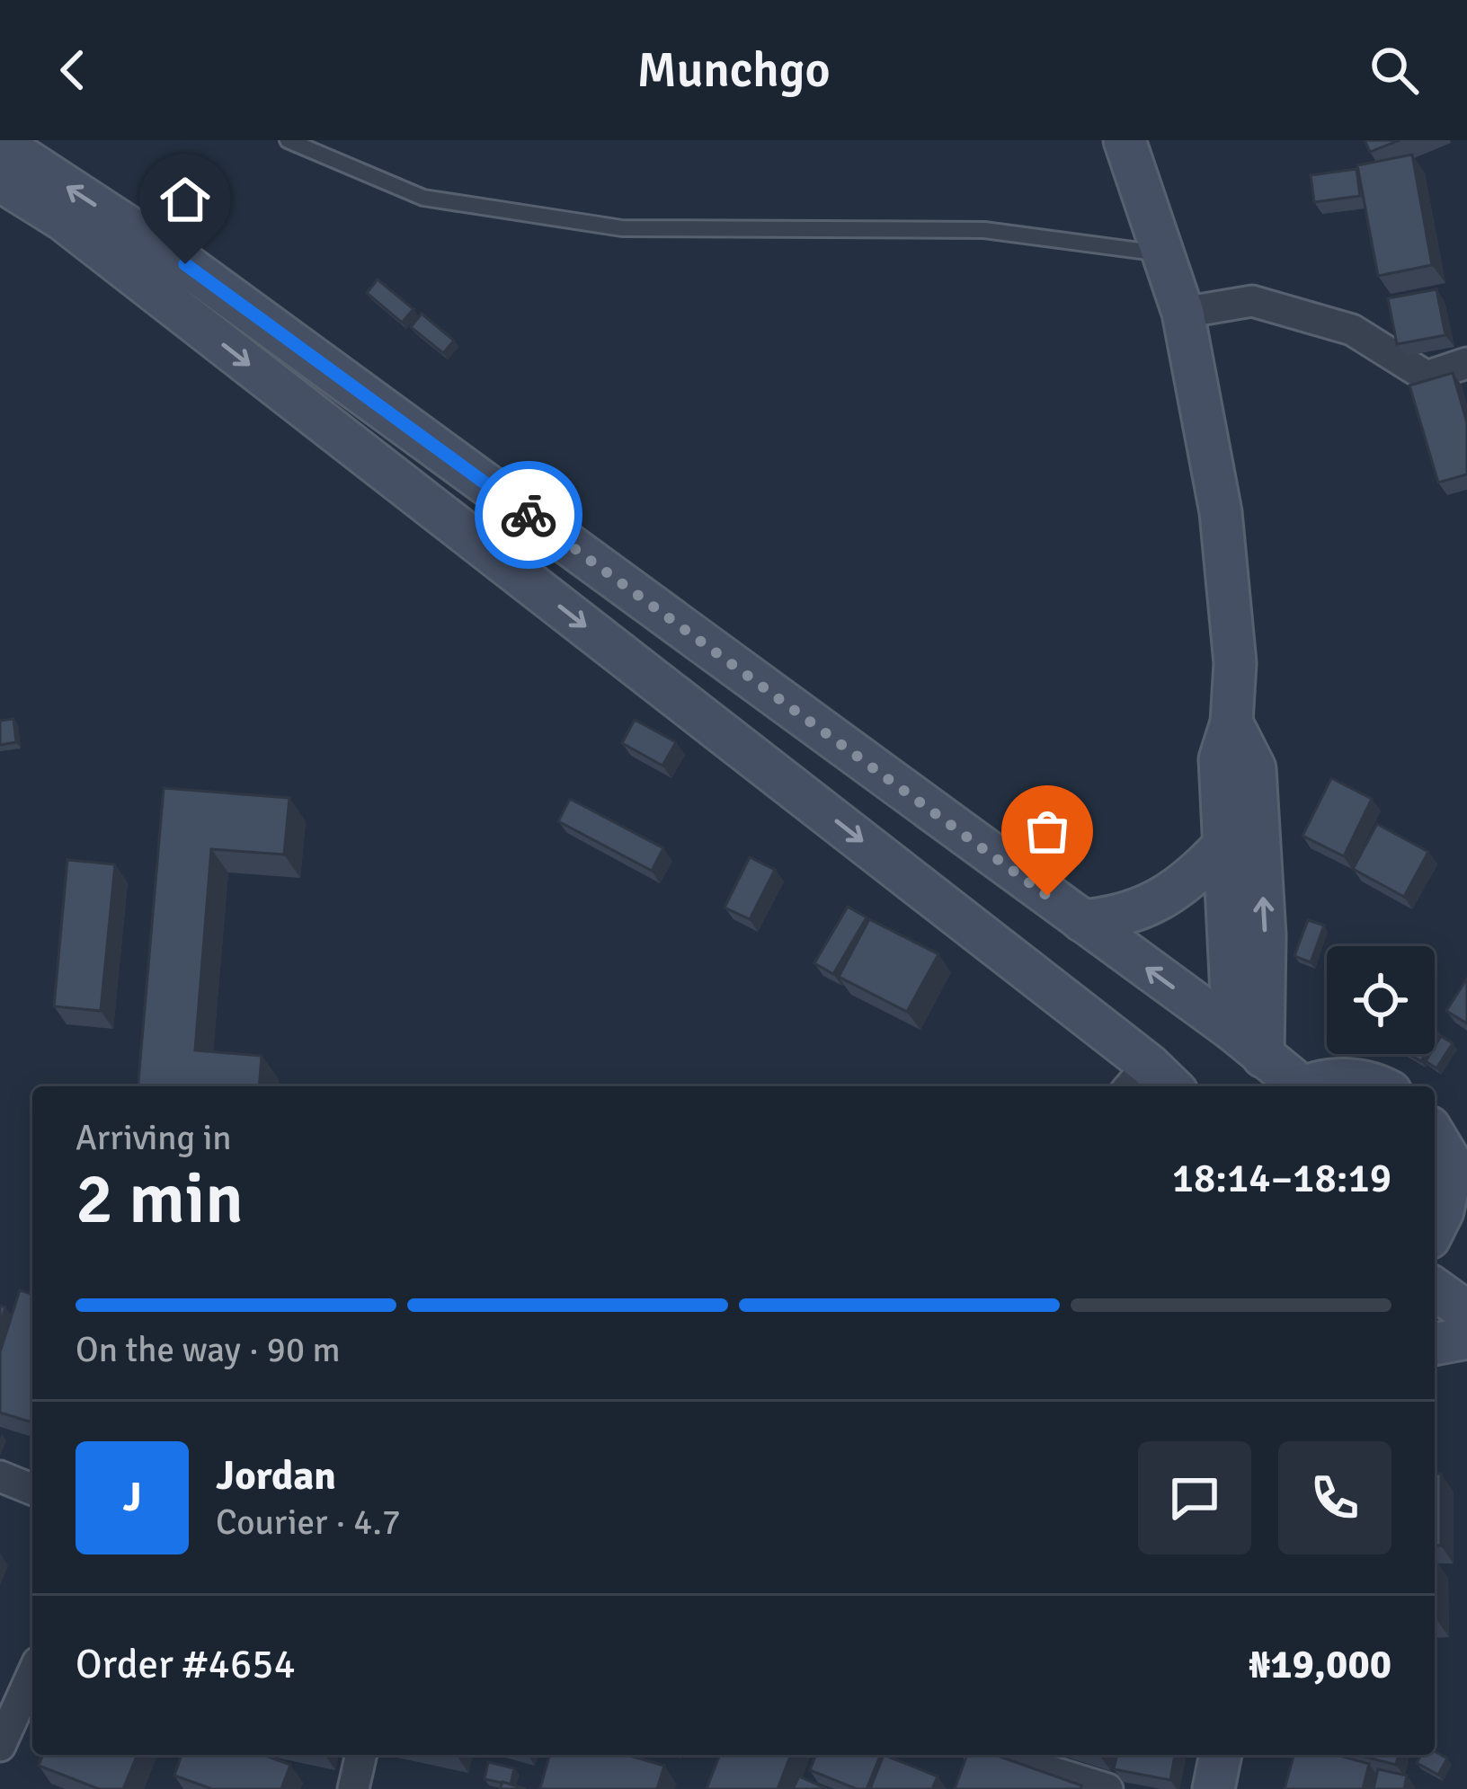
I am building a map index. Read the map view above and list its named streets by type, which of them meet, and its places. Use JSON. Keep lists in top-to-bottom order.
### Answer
{
  "page": {
    "header": "Munchgo",
    "heading": ["2 min", "Arriving in", "18:14–18:19"],
    "panel": [
      "Jordan",
      "Courier · 4.7",
      "Order #4654",
      "₦19,000"
    ],
    "bar": "On the way · 90 m",
    "round": "J"
  }
}
